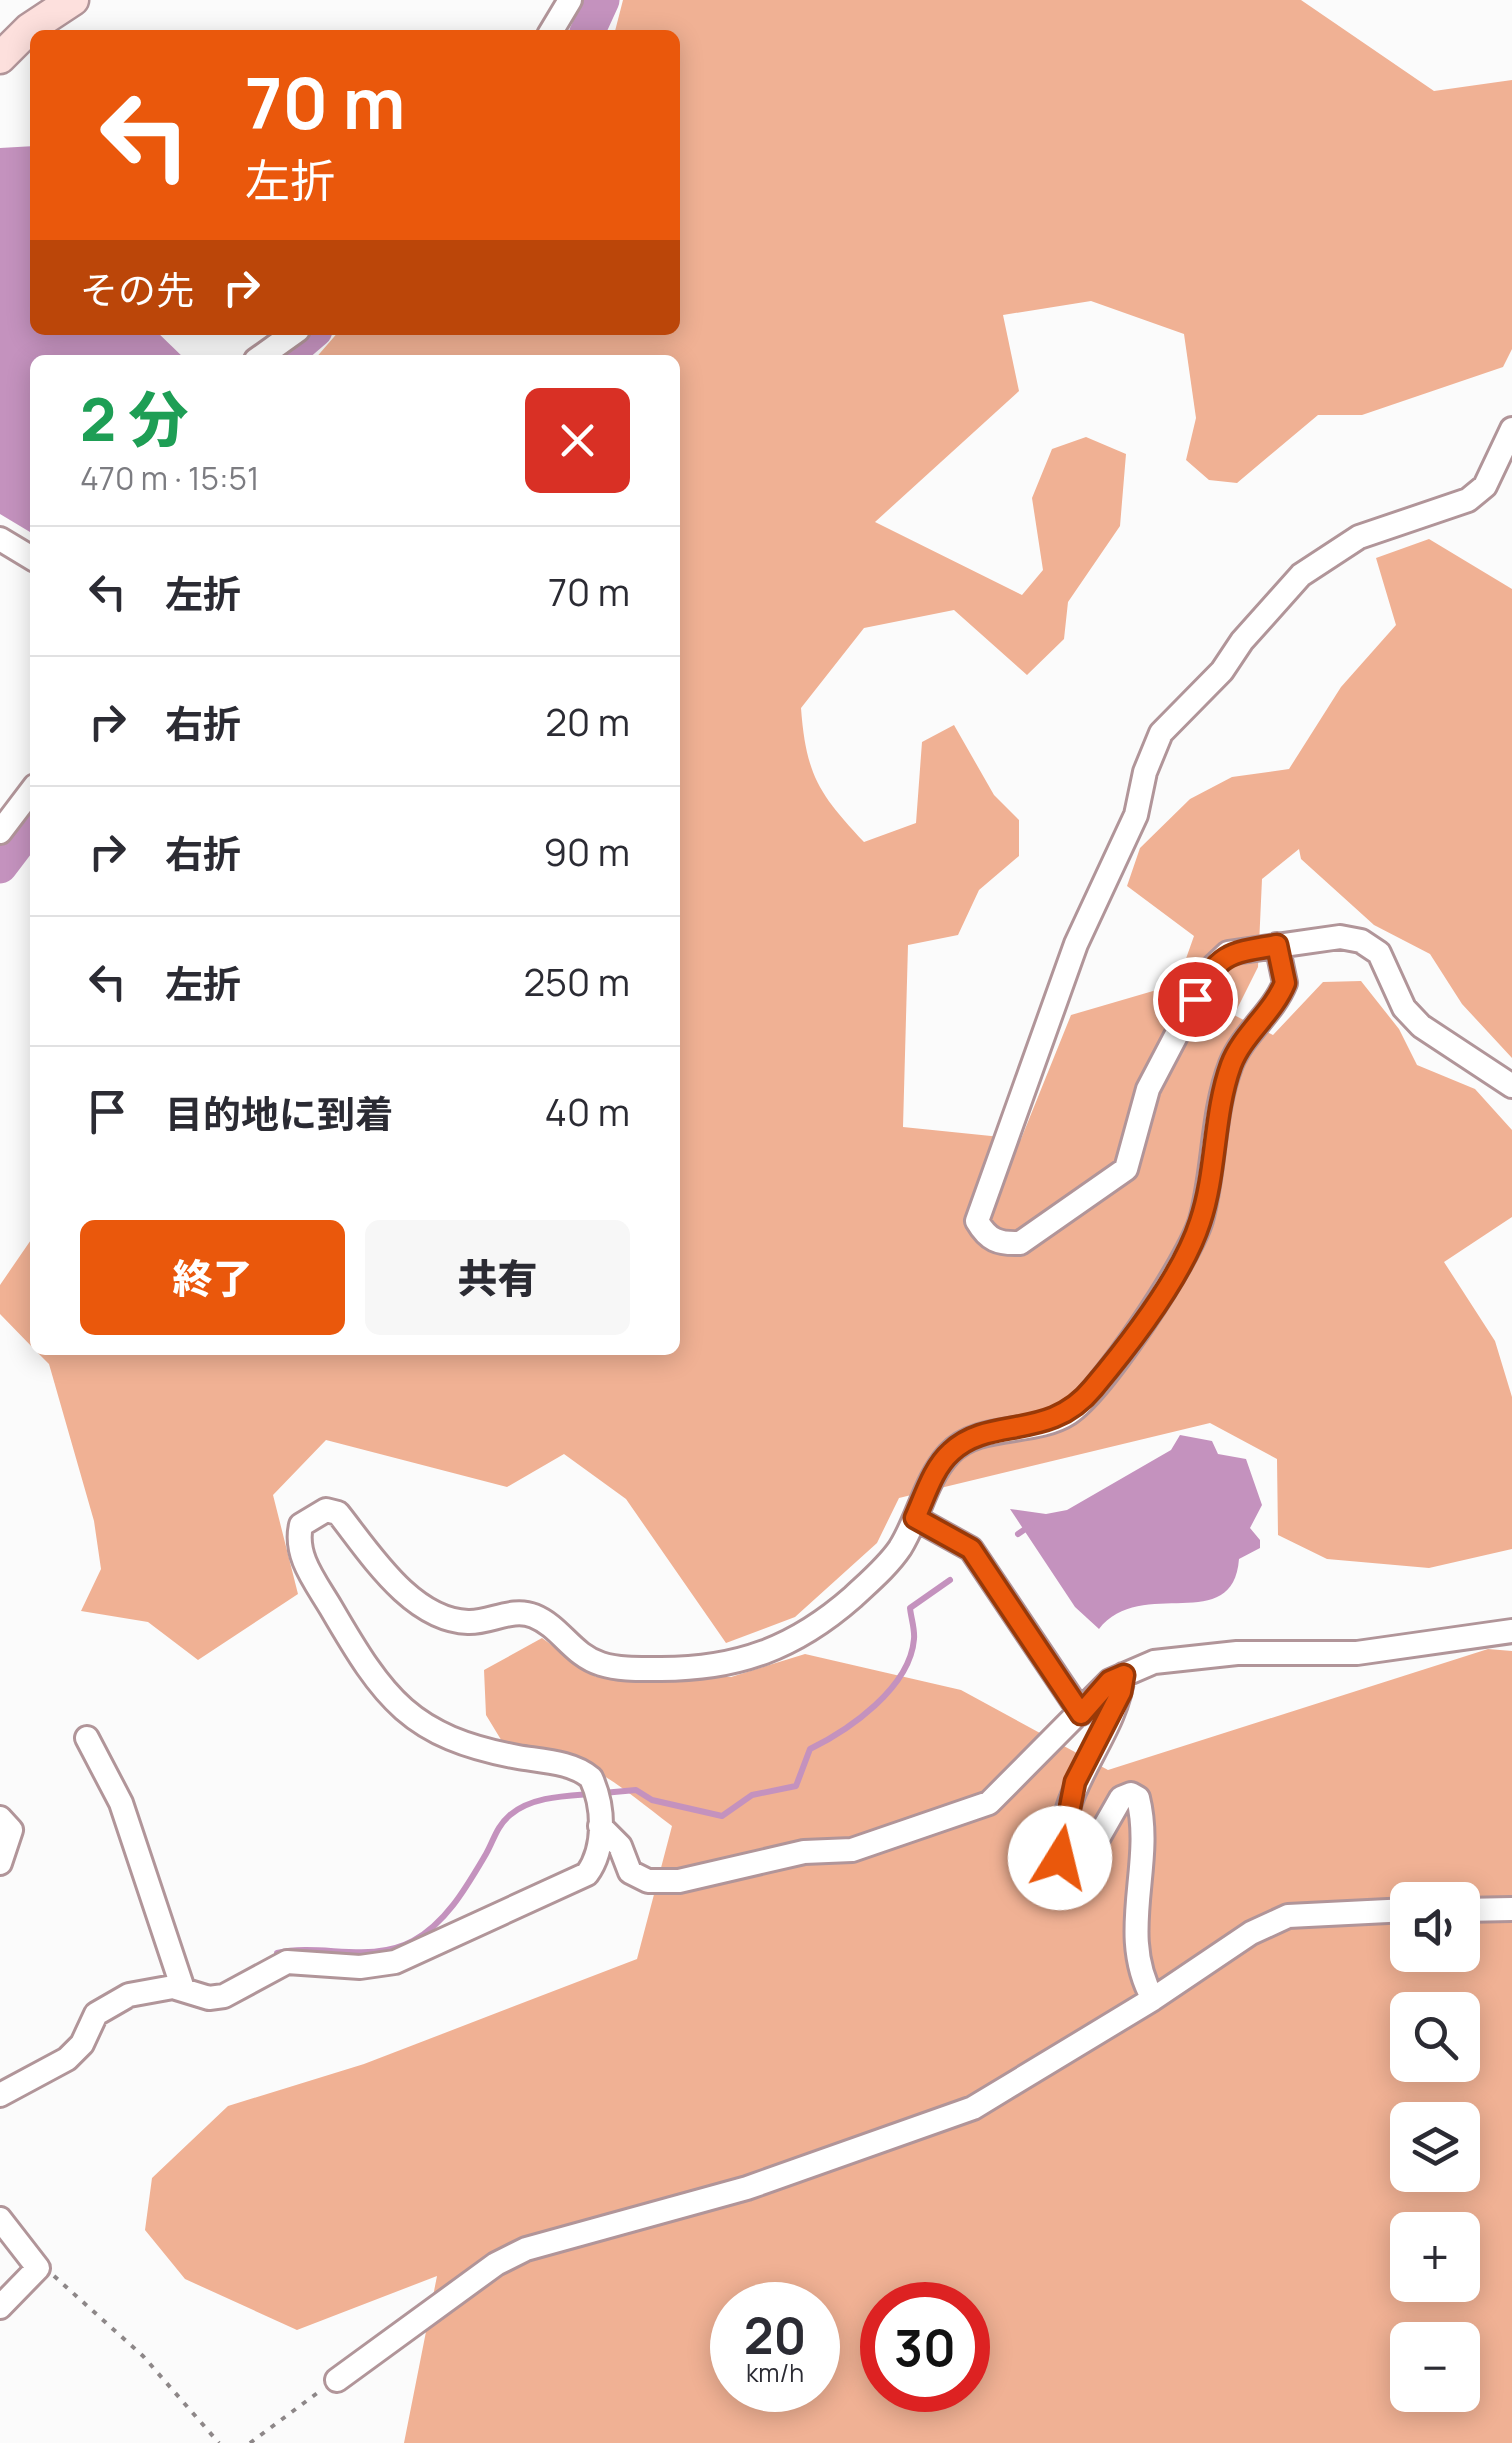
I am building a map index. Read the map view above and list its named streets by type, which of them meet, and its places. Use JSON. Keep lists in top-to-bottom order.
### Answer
{
  "page": {
    "turn": ["70 m", "左折"],
    "then": "その先",
    "heading": ["2 分", "470 m · 15:51"],
    "list": [
      {
        "name": "左折",
        "value": "70 m"
      },
      {
        "name": "右折",
        "value": "20 m"
      },
      {
        "name": "右折",
        "value": "90 m"
      },
      {
        "name": "左折",
        "value": "250 m"
      },
      {
        "name": "目的地に到着",
        "value": "40 m"
      }
    ],
    "buttons": ["終了", "共有"],
    "map_buttons": ["+", "−"],
    "speed": "20 km/h",
    "limit": "30"
  }
}
